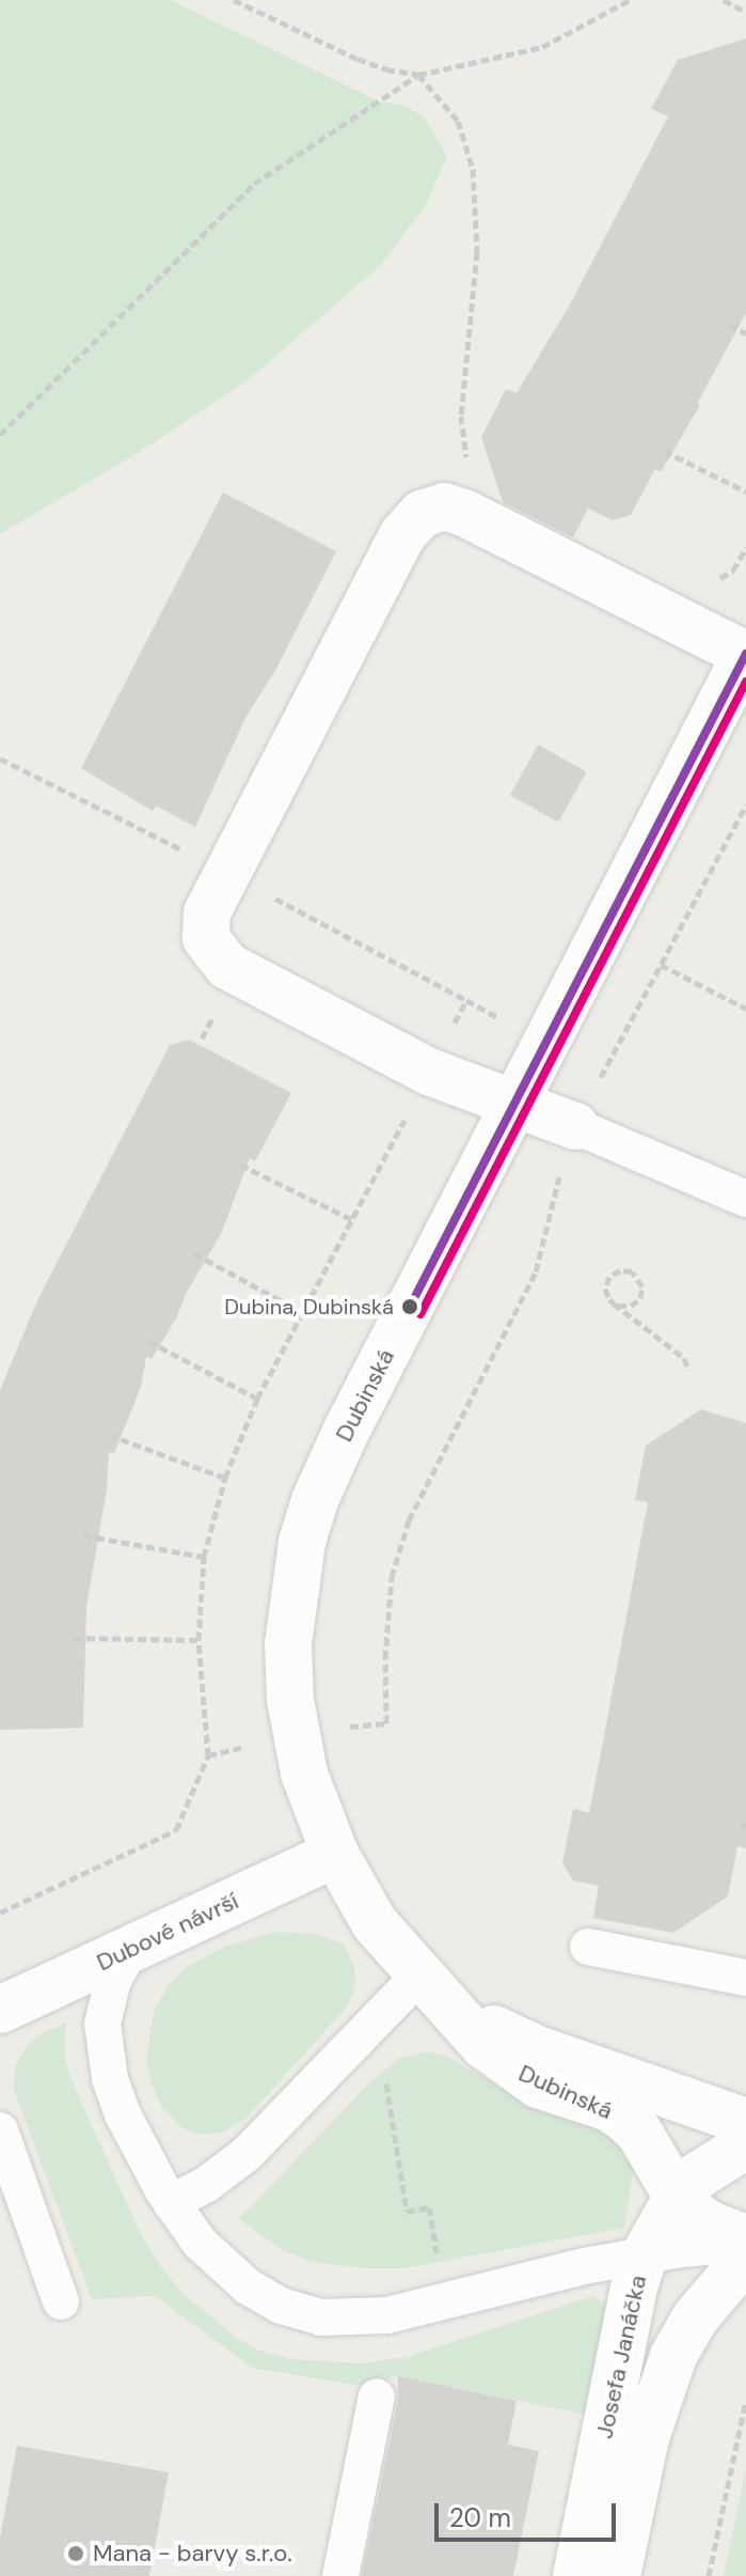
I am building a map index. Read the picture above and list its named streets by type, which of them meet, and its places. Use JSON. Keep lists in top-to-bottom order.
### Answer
{
  "streets": {
    "street": ["Dubinská", "Dubové návrší", "Josefa Janáčka"]
  },
  "crossings": [
    ["Dubinská", "Dubové návrší"],
    ["Dubinská", "Josefa Janáčka"]
  ],
  "places": ["Dubina, Dubinská", "Mana - barvy s.r.o."],
  "scale_bar": "20 m"
}
